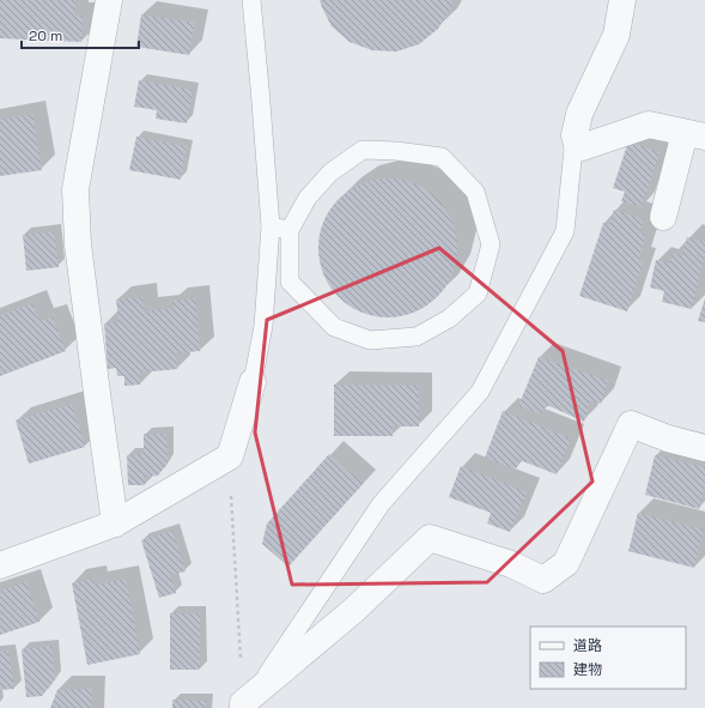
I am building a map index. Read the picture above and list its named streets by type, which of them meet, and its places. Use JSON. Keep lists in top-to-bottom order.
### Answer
{
  "legend": ["道路", "建物"],
  "scale_bar": "20 m"
}
